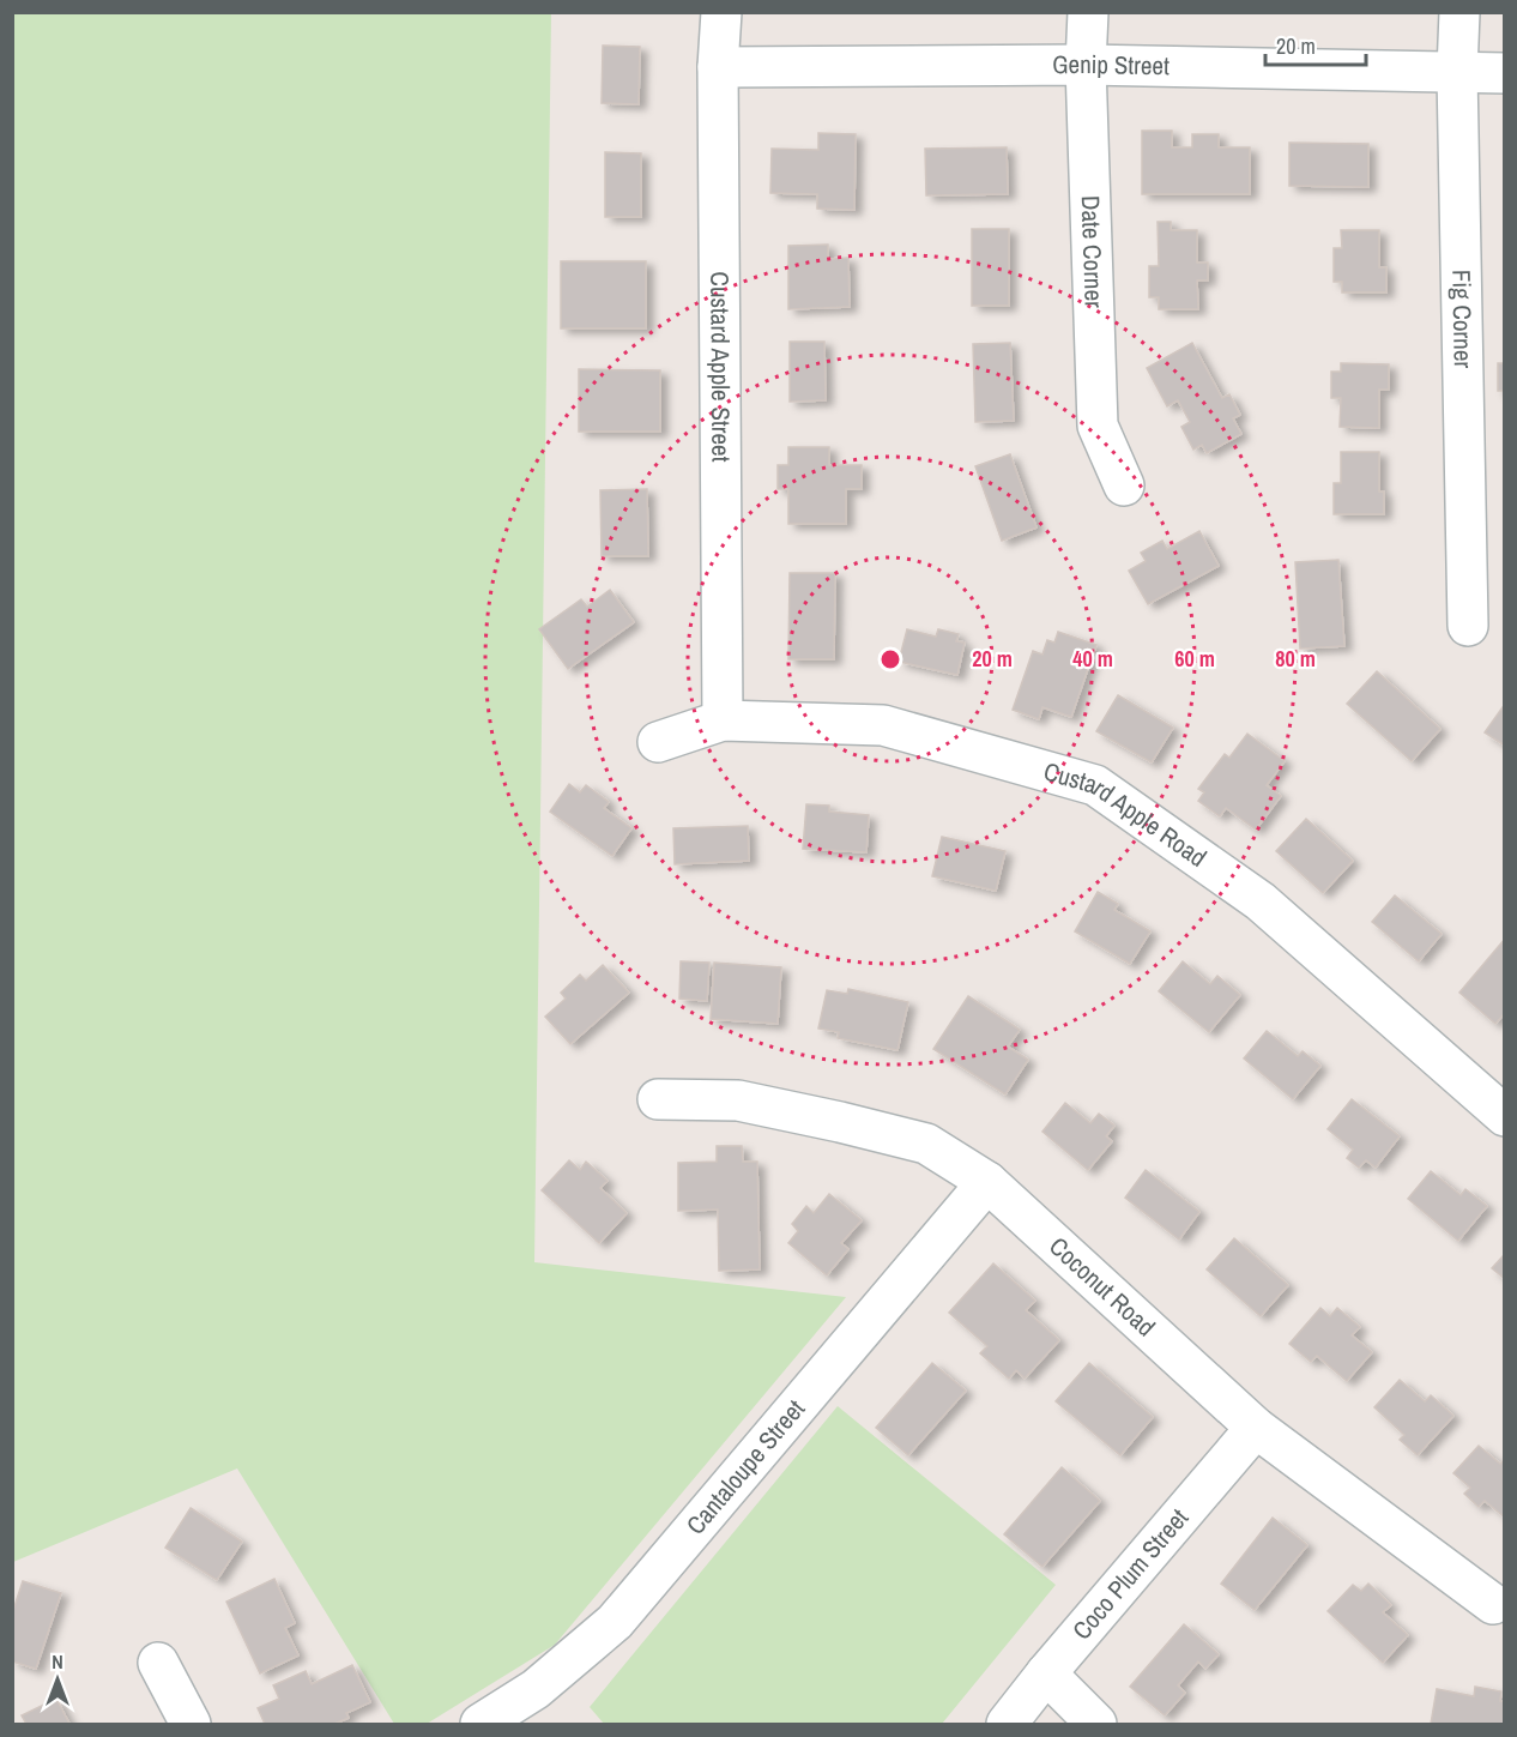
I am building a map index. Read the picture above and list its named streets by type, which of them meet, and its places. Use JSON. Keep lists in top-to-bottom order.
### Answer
{
  "streets": {
    "street": [
      "Genip Street",
      "Date Corner",
      "Fig Corner",
      "Custard Apple Street",
      "Custard Apple Road",
      "Coconut Road",
      "Cantaloupe Street",
      "Coco Plum Street"
    ]
  },
  "crossings": [
    ["Genip Street", "Date Corner"],
    ["Genip Street", "Fig Corner"],
    ["Genip Street", "Custard Apple Street"],
    ["Custard Apple Street", "Custard Apple Road"],
    ["Coconut Road", "Cantaloupe Street"],
    ["Coconut Road", "Coco Plum Street"]
  ],
  "scale_bar": "20 m",
  "north": "top",
  "rings": [
    "20 m",
    "40 m",
    "60 m",
    "80 m"
  ]
}
